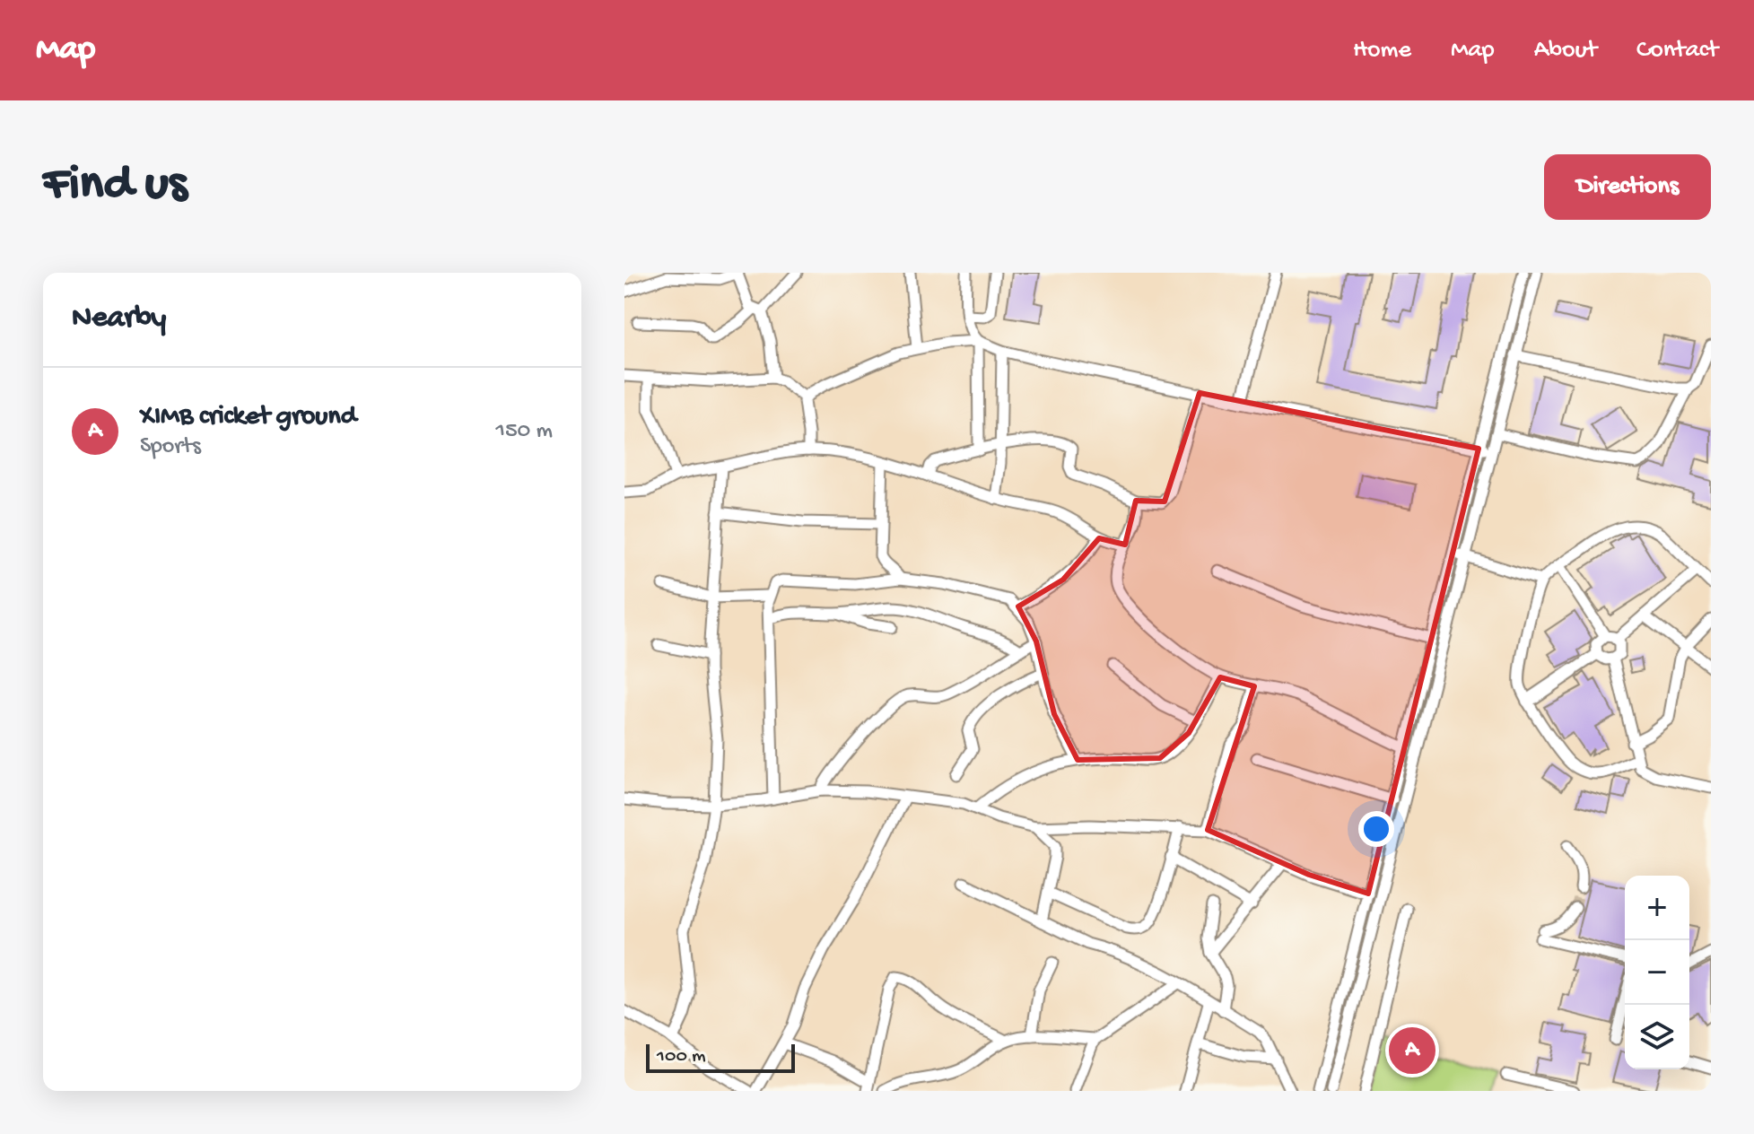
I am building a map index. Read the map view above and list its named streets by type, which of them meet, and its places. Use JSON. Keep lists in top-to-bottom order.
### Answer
{
  "scale_bar": "100 m",
  "page": {
    "header": "Map",
    "nav": [
      "Home",
      "Map",
      "About",
      "Contact"
    ],
    "buttons": "Directions",
    "title": "Find us",
    "heading": "Nearby",
    "list": [
      {
        "mark": "A",
        "name": "XIMB cricket ground",
        "note": "Sports",
        "value": "150 m"
      }
    ],
    "map_buttons": ["+", "−"],
    "pins": "A",
    "scale": "100 m"
  }
}
